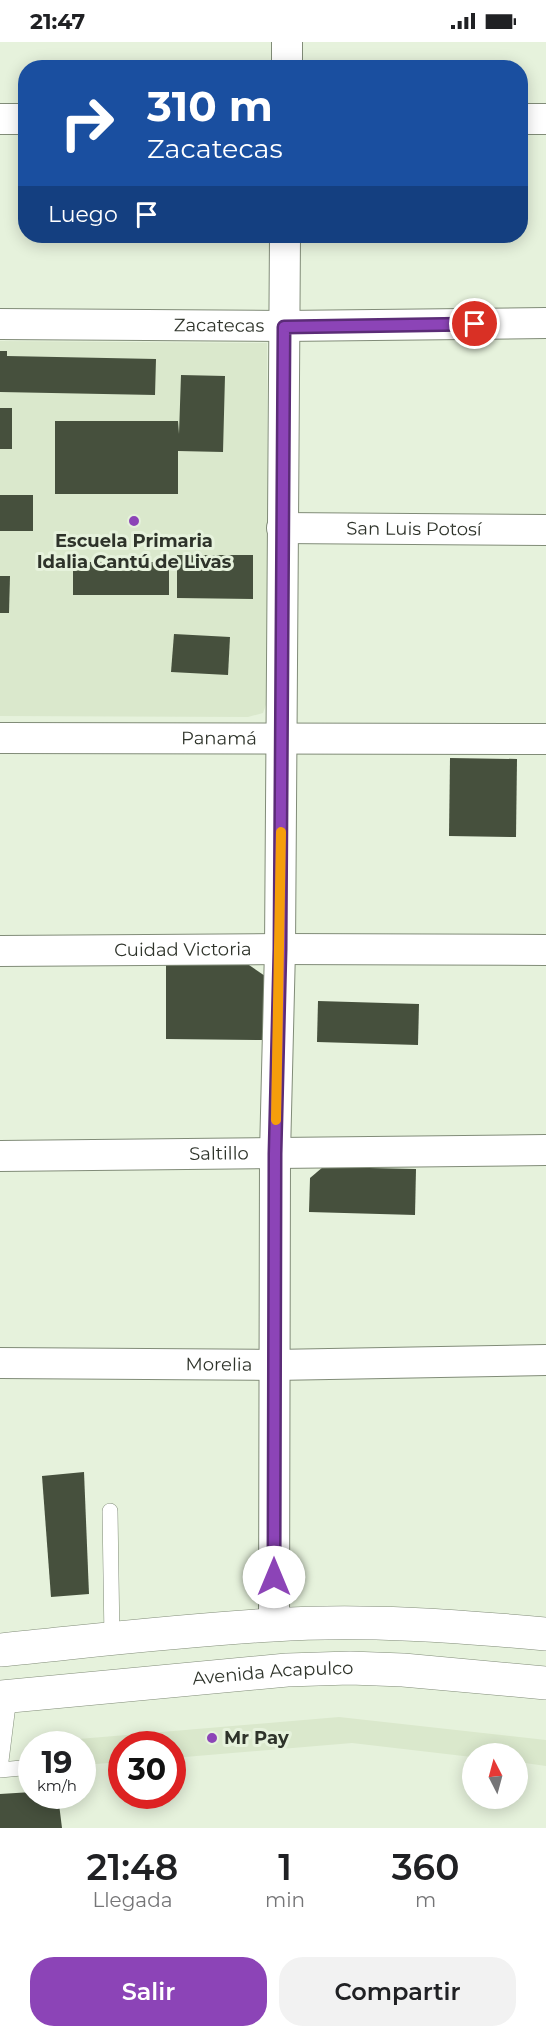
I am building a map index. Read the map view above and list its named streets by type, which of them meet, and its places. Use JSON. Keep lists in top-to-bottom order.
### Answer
{
  "streets": {
    "main road": ["Avenida Acapulco"],
    "street": [
      "Zacatecas",
      "San Luis Potosí",
      "Panamá",
      "Cuidad Victoria",
      "Saltillo",
      "Morelia"
    ]
  },
  "places": ["Escuela Primaria Idalia Cantú de Livas", "Mr Pay"],
  "north": "top",
  "page": {
    "status": "21:47",
    "turn": ["310 m", "Zacatecas"],
    "then": "Luego",
    "speed": "19 km/h",
    "limit": "30",
    "eta": [
      "21:48",
      "Llegada",
      "1",
      "min",
      "360",
      "m"
    ],
    "buttons": ["Salir", "Compartir"]
  }
}
